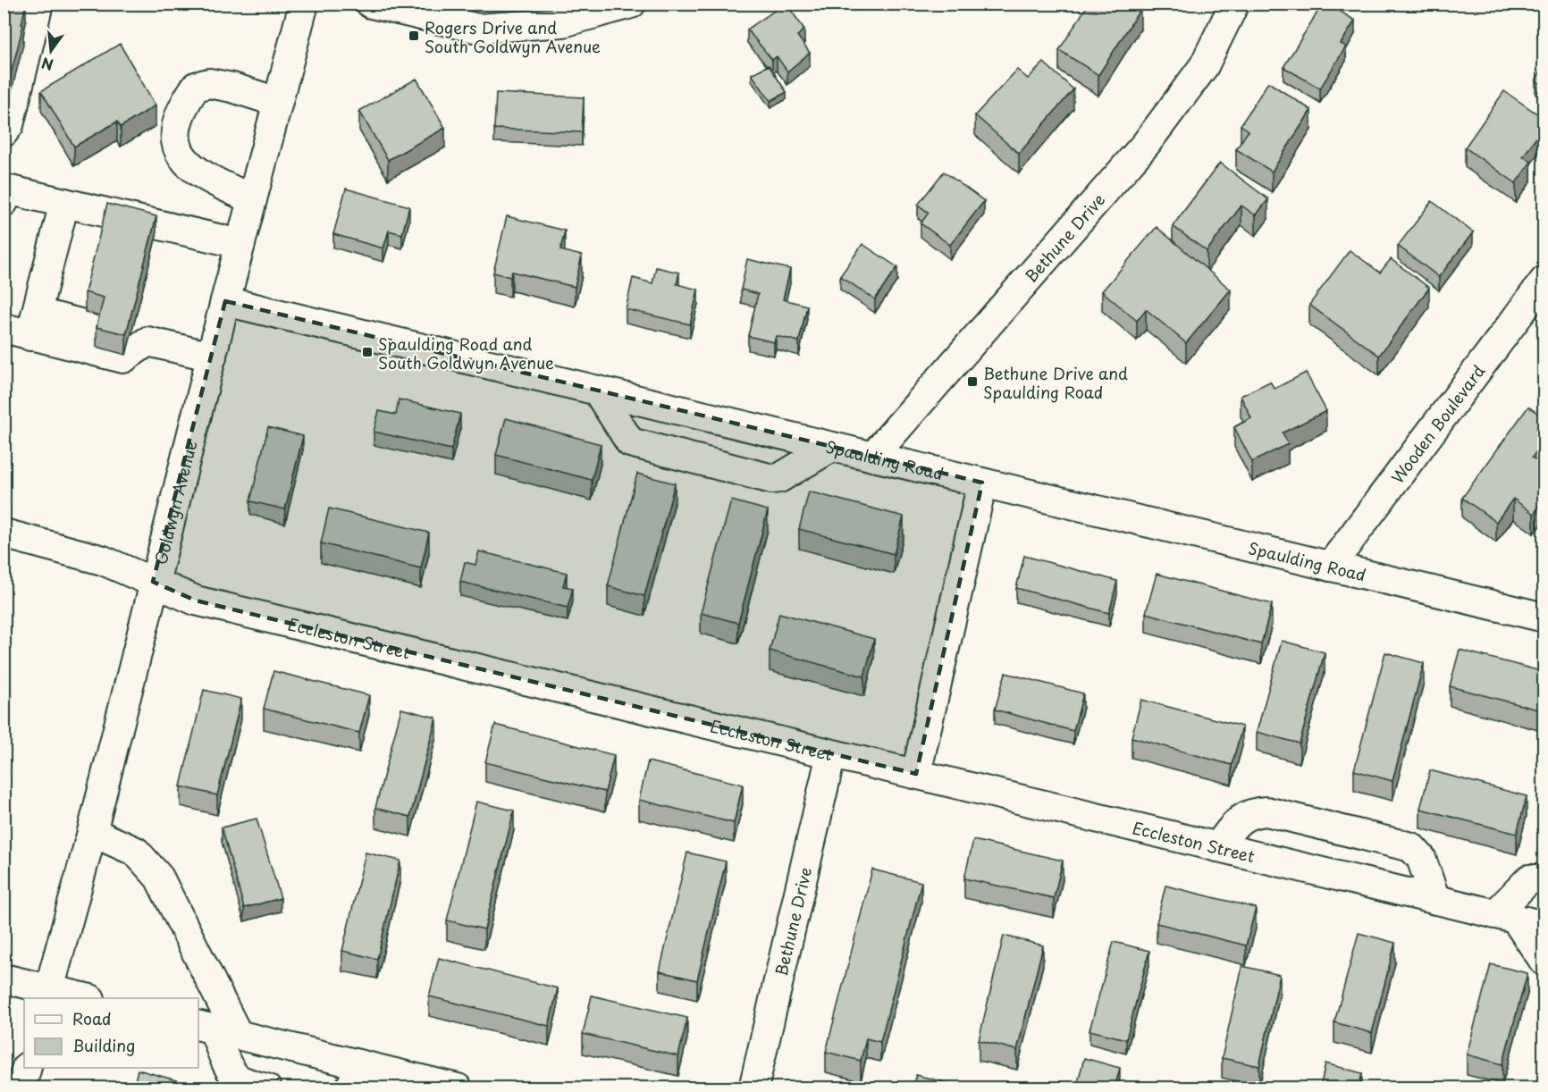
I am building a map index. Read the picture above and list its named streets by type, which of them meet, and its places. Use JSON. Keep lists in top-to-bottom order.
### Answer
{
  "streets": {
    "street": [
      "Bethune Drive",
      "Wooden Boulevard",
      "Spaulding Road",
      "Goldwyn Avenue",
      "Eccleston Street"
    ]
  },
  "crossings": [
    ["Bethune Drive", "Spaulding Road"],
    ["Bethune Drive", "Eccleston Street"],
    ["Wooden Boulevard", "Spaulding Road"],
    ["Spaulding Road", "Goldwyn Avenue"],
    ["Goldwyn Avenue", "Eccleston Street"]
  ],
  "places": {
    "transit": ["Rogers Drive and South Goldwyn Avenue", "Spaulding Road and South Goldwyn Avenue", "Bethune Drive and Spaulding Road"]
  },
  "legend": ["Road", "Building"],
  "north": "bottom"
}
